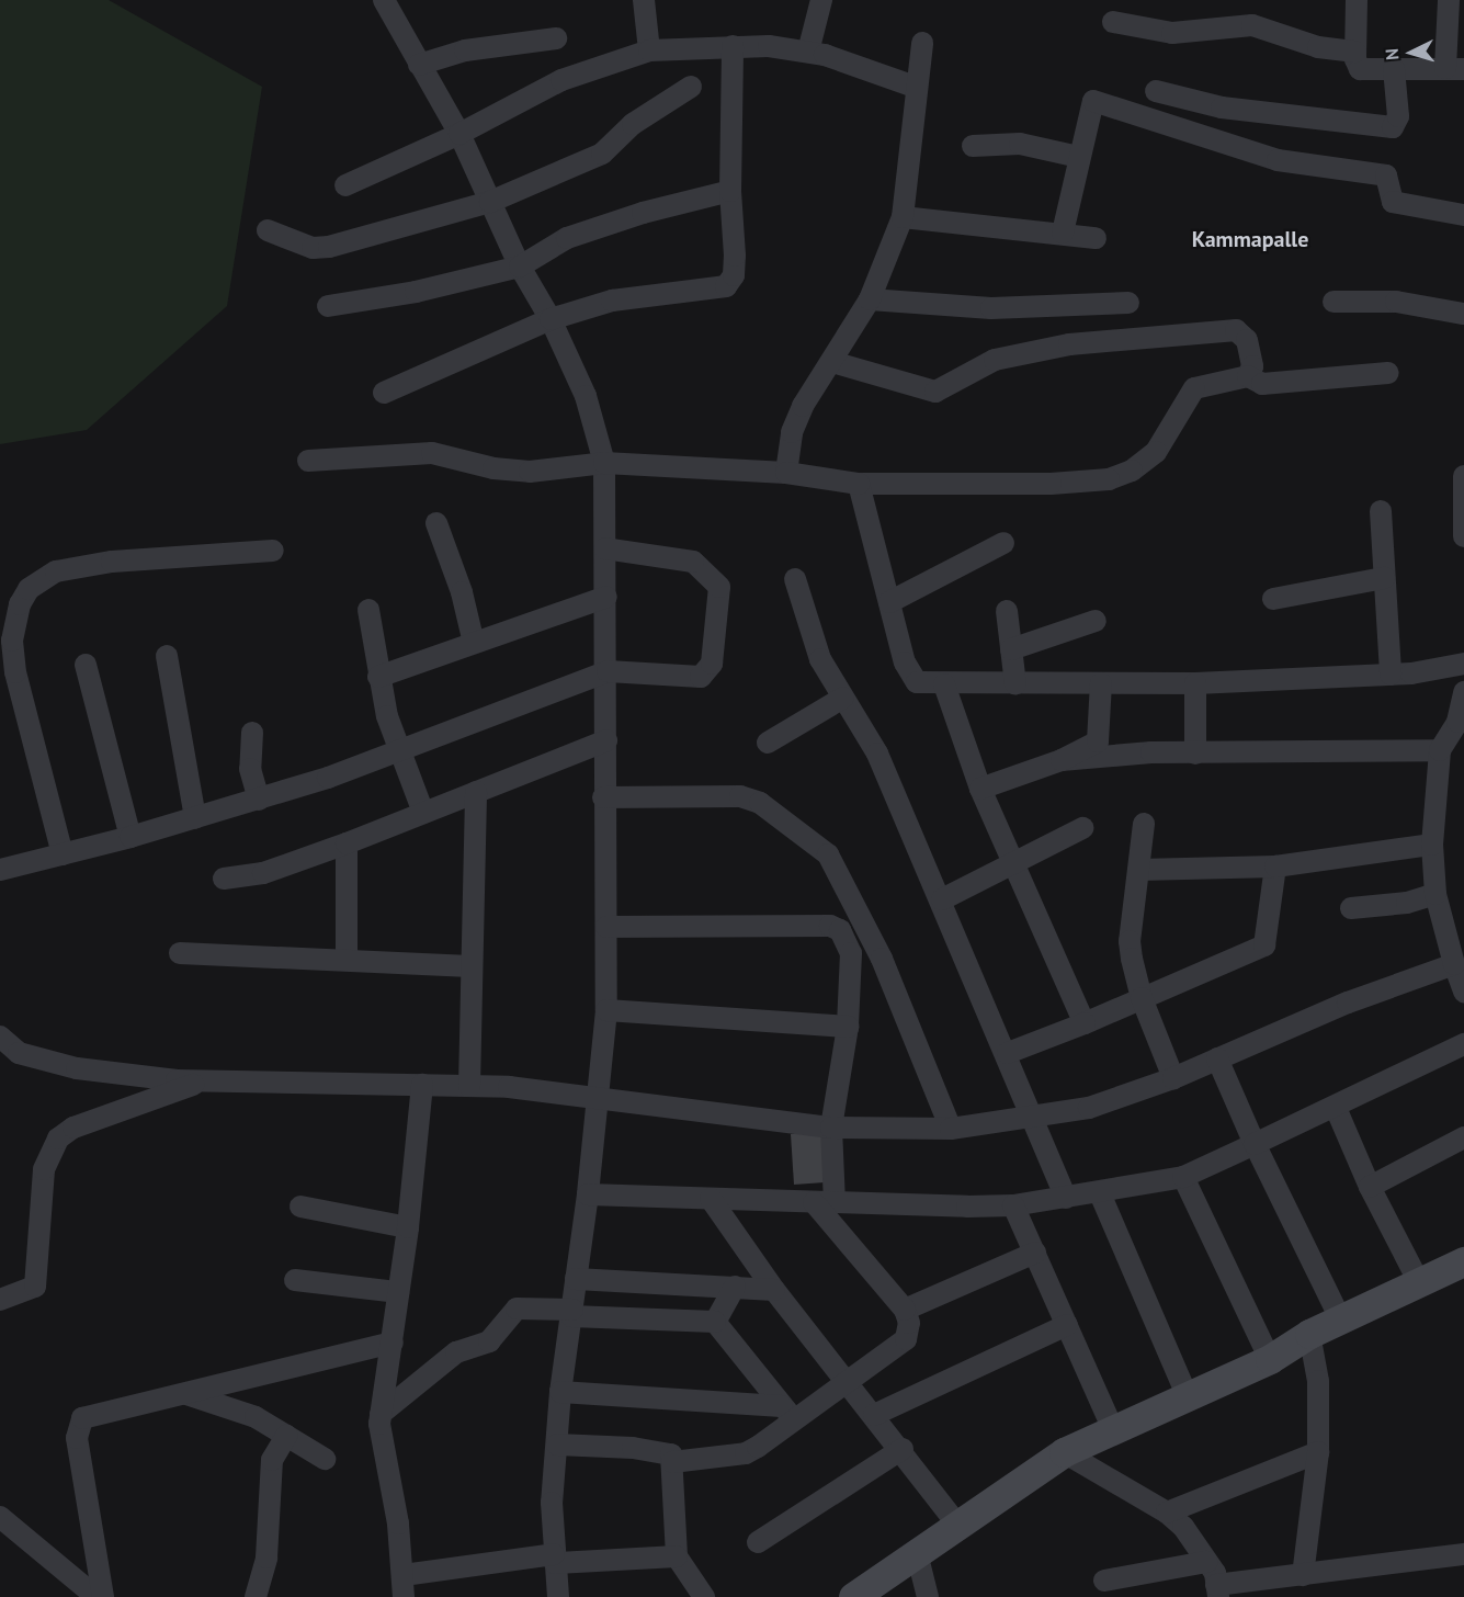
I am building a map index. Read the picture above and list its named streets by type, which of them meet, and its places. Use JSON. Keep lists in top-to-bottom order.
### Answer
{
  "districts": ["Kammapalle"],
  "north": "left"
}
